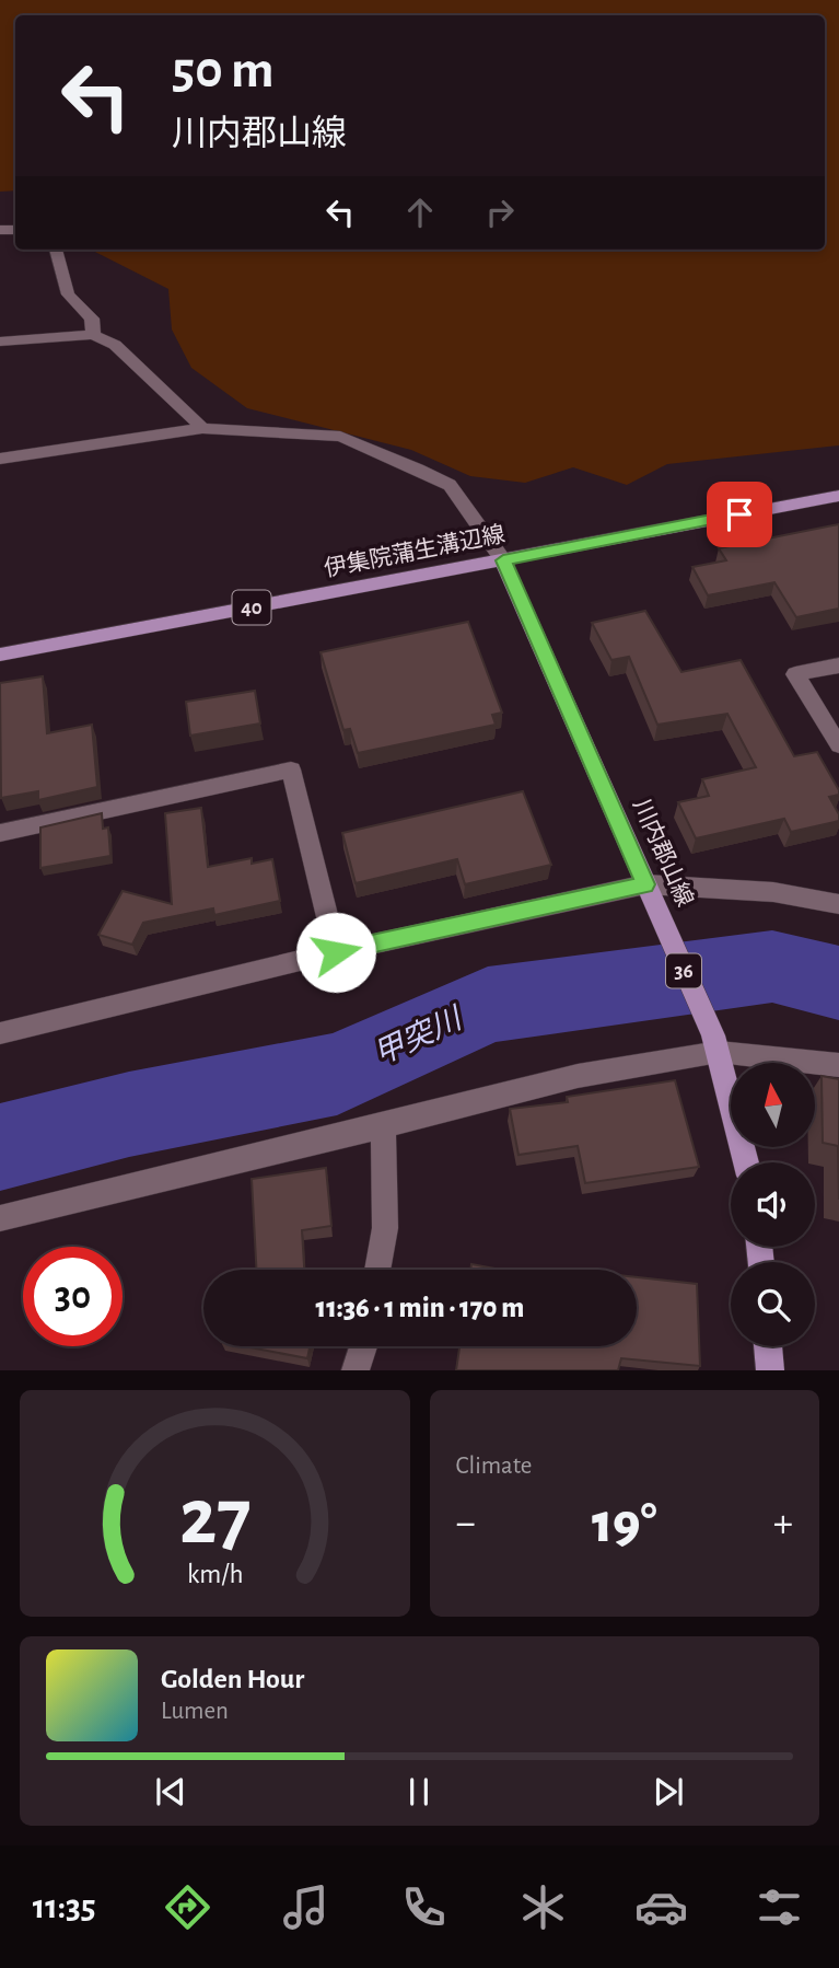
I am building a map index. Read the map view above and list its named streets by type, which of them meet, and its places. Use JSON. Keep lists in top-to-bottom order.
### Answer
{
  "streets": {
    "main road": [
      "伊集院蒲生溝辺線",
      "40",
      "川内郡山線",
      "36"
    ]
  },
  "crossings": [
    ["伊集院蒲生溝辺線", "川内郡山線"]
  ],
  "water": ["甲突川"],
  "north": "top",
  "page": {
    "turn": ["50 m", "川内郡山線"],
    "limit": "30",
    "trip": "11:36 · 1 min · 170 m",
    "tile": "Climate",
    "heat": ["−", "19°", "+"],
    "song": ["Golden Hour", "Lumen"],
    "tabs": "11:35",
    "gauge": ["27", "km/h"]
  }
}
